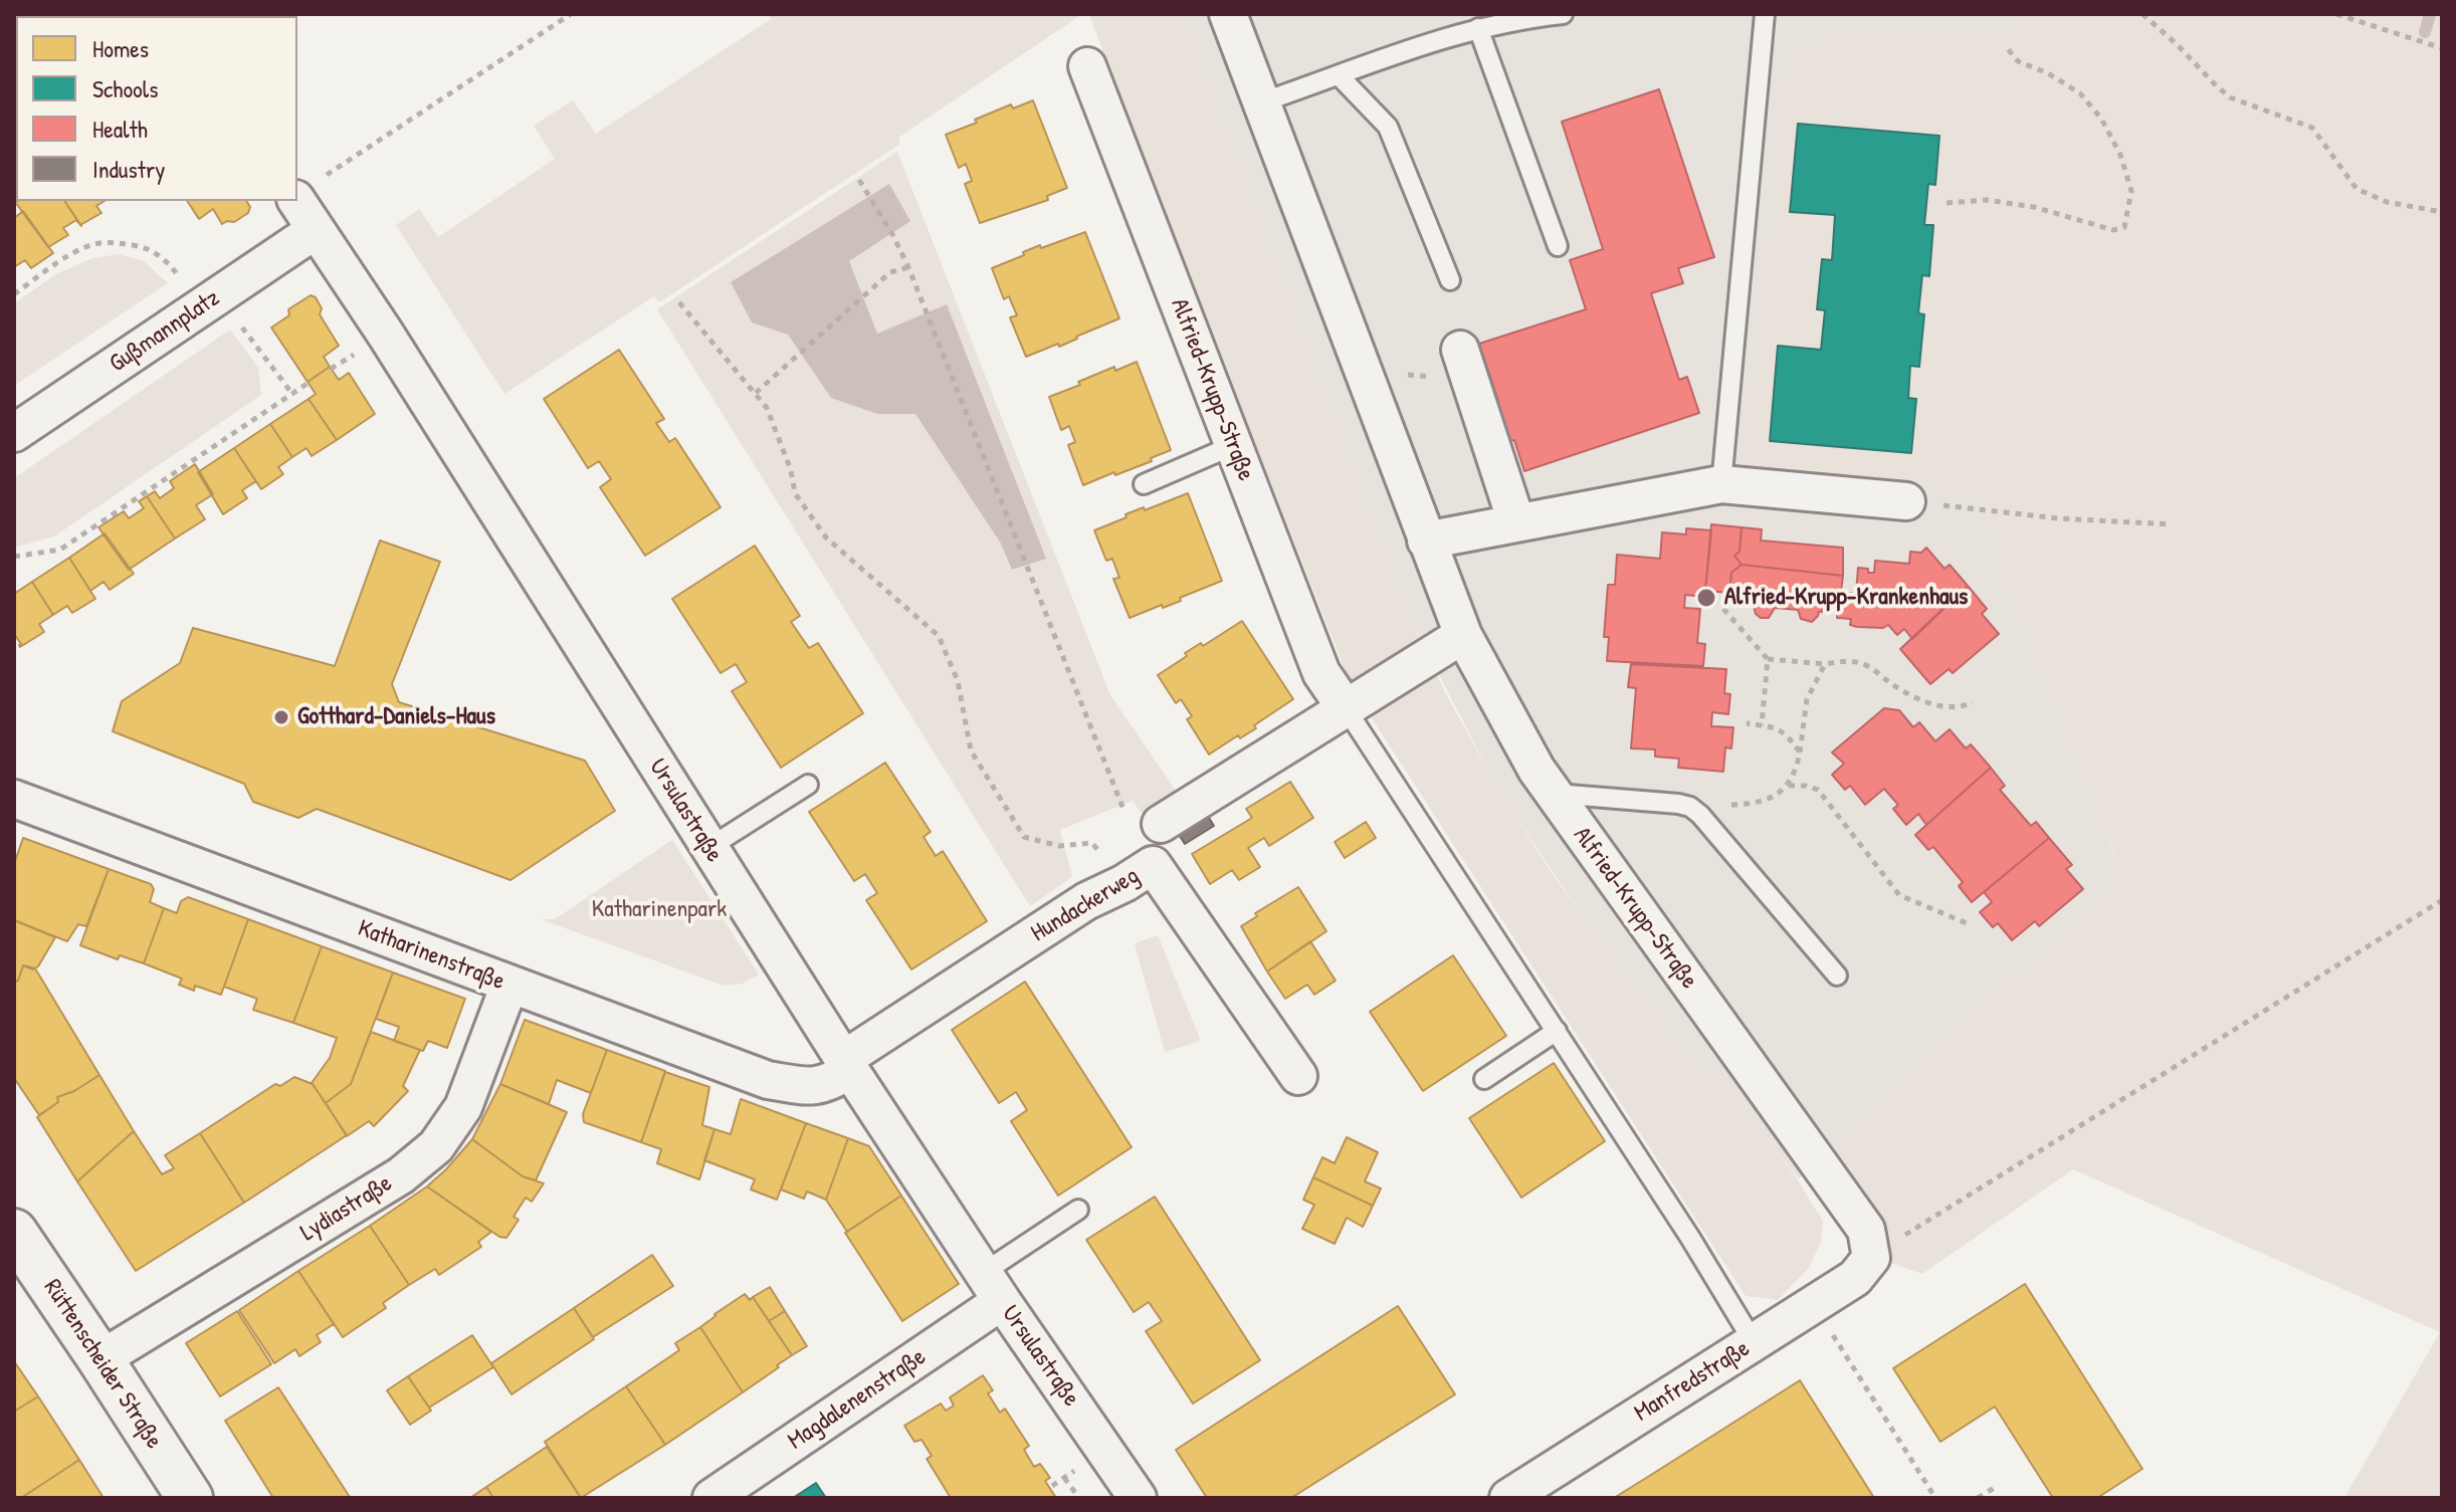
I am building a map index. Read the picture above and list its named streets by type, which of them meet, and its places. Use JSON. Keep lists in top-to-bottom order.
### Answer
{
  "streets": {
    "street": [
      "Gußmannplatz",
      "Alfried-Krupp-Straße",
      "Ursulastraße",
      "Hundackerweg",
      "Katharinenstraße",
      "Lydiastraße",
      "Rüttenscheider Straße",
      "Manfredstraße",
      "Magdalenenstraße"
    ]
  },
  "crossings": [
    ["Gußmannplatz", "Ursulastraße"],
    ["Alfried-Krupp-Straße", "Manfredstraße"],
    ["Ursulastraße", "Hundackerweg"],
    ["Ursulastraße", "Katharinenstraße"],
    ["Ursulastraße", "Magdalenenstraße"],
    ["Hundackerweg", "Katharinenstraße"],
    ["Katharinenstraße", "Lydiastraße"],
    ["Lydiastraße", "Rüttenscheider Straße"]
  ],
  "parks": ["Katharinenpark"],
  "places": ["Alfried-Krupp-Krankenhaus", "Gotthard-Daniels-Haus"],
  "legend": [
    "Homes",
    "Schools",
    "Health",
    "Industry"
  ]
}
